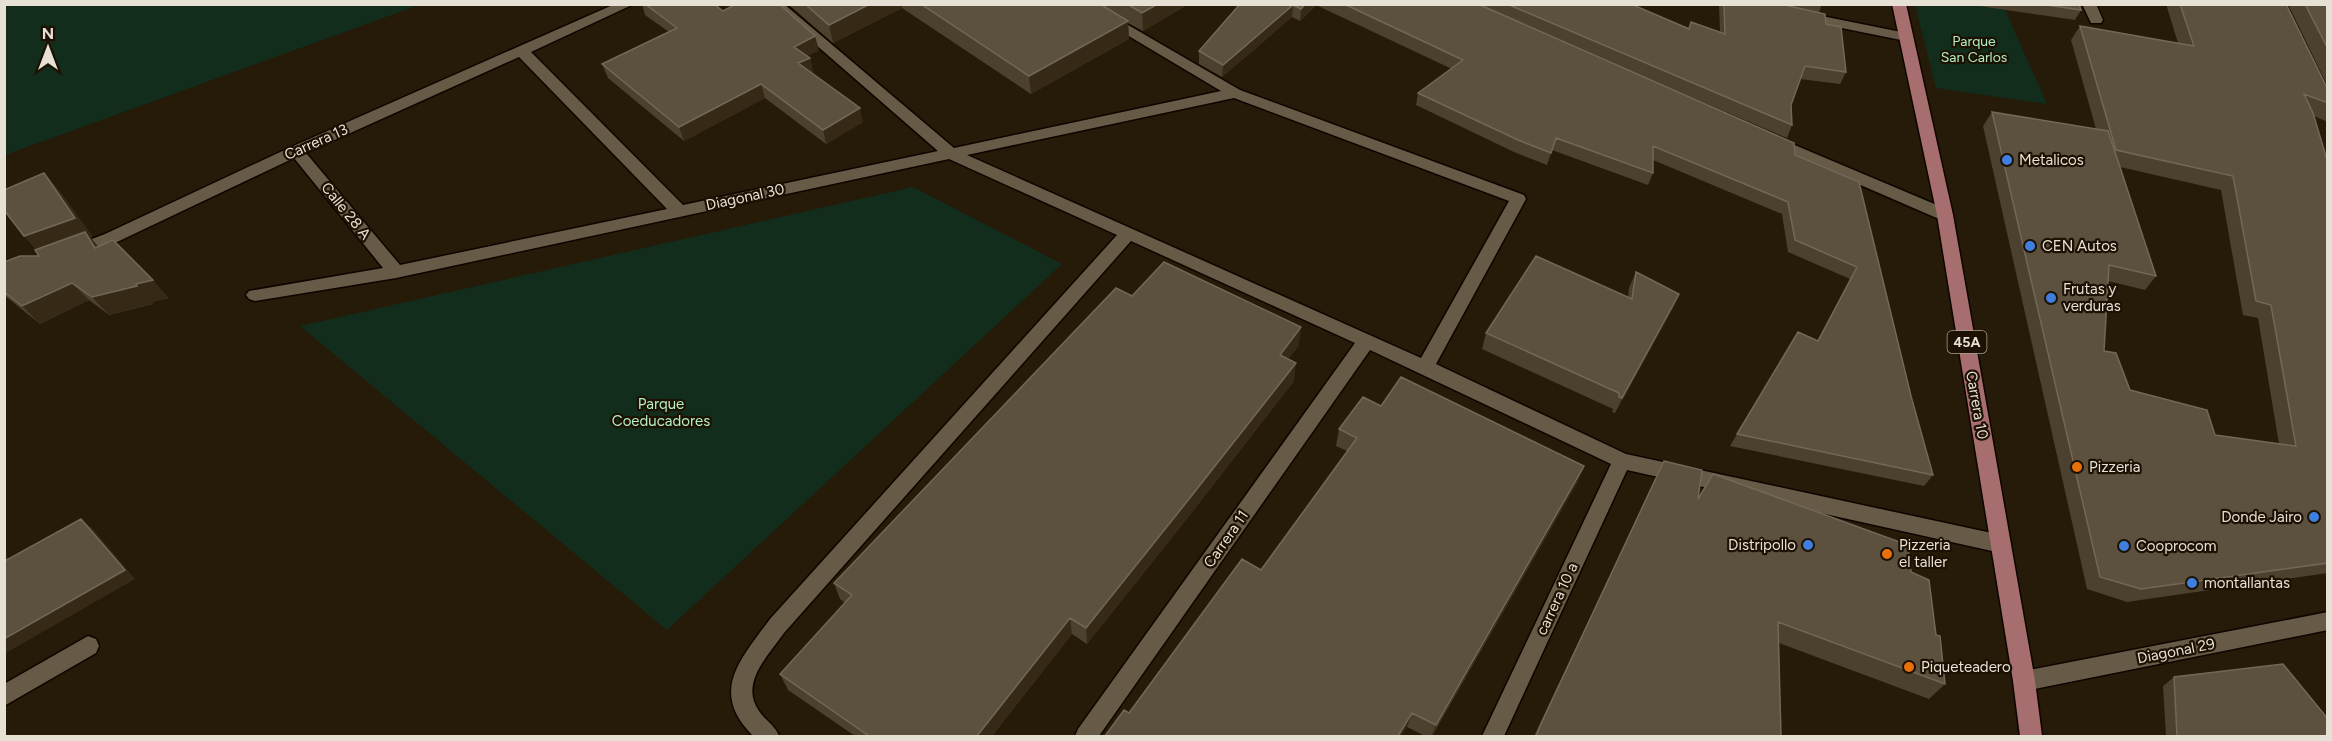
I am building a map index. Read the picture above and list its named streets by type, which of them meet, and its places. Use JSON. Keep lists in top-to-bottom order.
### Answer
{
  "streets": {
    "main road": ["45A", "Carrera 10"],
    "street": [
      "Carrera 13",
      "Diagonal 30",
      "Calle 28 A",
      "Carrera 11",
      "carrera 10 a",
      "Diagonal 29"
    ]
  },
  "crossings": [
    ["Carrera 13", "Calle 28 A"],
    ["Diagonal 30", "Calle 28 A"],
    ["Carrera 10", "Diagonal 29"]
  ],
  "parks": ["Parque San Carlos", "Parque Coeducadores"],
  "places": [
    "Metalicos",
    "CEN Autos",
    "Frutas y verduras",
    "Pizzeria",
    "Donde Jairo",
    "Distripollo",
    "Cooprocom",
    "Pizzeria el taller",
    "montallantas",
    "Piqueteadero"
  ],
  "north": "top"
}
